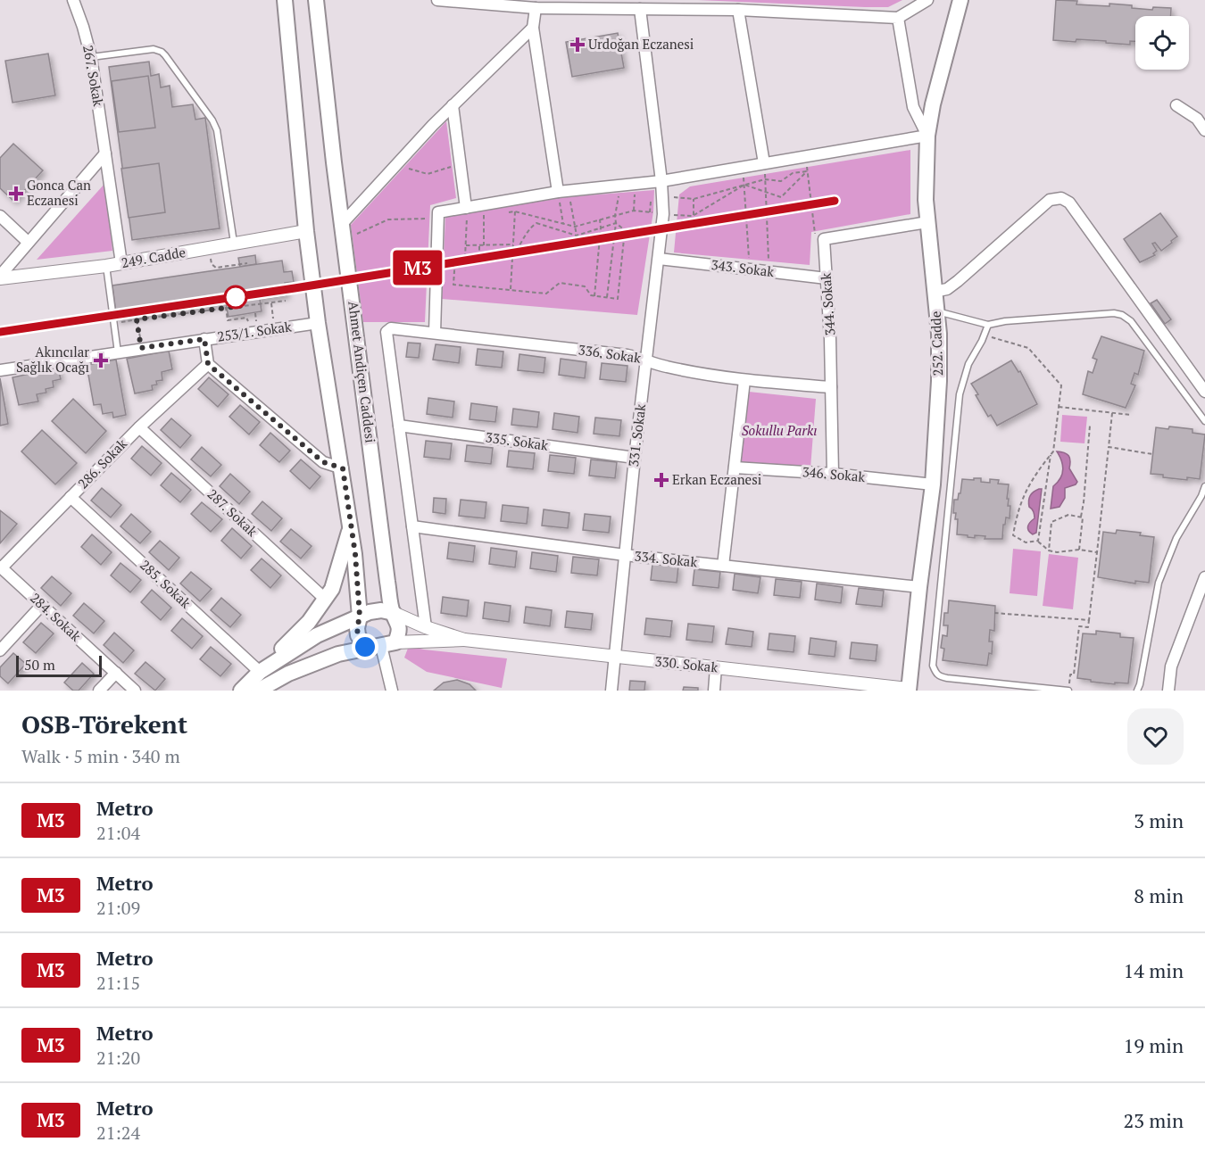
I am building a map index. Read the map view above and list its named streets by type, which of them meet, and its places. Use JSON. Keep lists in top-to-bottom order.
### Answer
{
  "streets": {
    "main road": ["252. Cadde", "Ahmet Andiçen Caddesi"],
    "street": [
      "267. Sokak",
      "249. Cadde",
      "343. Sokak",
      "344. Sokak",
      "253/1. Sokak",
      "336. Sokak",
      "331. Sokak",
      "335. Sokak",
      "286. Sokak",
      "346. Sokak",
      "287. Sokak",
      "334. Sokak",
      "285. Sokak",
      "284. Sokak",
      "330. Sokak"
    ]
  },
  "crossings": [
    ["267. Sokak", "249. Cadde"],
    ["343. Sokak", "344. Sokak"],
    ["343. Sokak", "331. Sokak"],
    ["344. Sokak", "252. Cadde"],
    ["344. Sokak", "336. Sokak"],
    ["344. Sokak", "346. Sokak"],
    ["252. Cadde", "346. Sokak"],
    ["252. Cadde", "334. Sokak"],
    ["252. Cadde", "330. Sokak"],
    ["336. Sokak", "331. Sokak"],
    ["336. Sokak", "335. Sokak"],
    ["Ahmet Andiçen Caddesi", "330. Sokak"],
    ["331. Sokak", "335. Sokak"],
    ["331. Sokak", "334. Sokak"],
    ["331. Sokak", "330. Sokak"],
    ["286. Sokak", "287. Sokak"],
    ["286. Sokak", "285. Sokak"],
    ["286. Sokak", "284. Sokak"]
  ],
  "parks": ["Sokullu Parkı"],
  "places": {
    "health": [
      "Urdoğan Eczanesi",
      "Gonca Can Eczanesi",
      "Akıncılar Sağlık Ocağı",
      "Erkan Eczanesi"
    ]
  },
  "lines": ["metro line M3"],
  "scale_bar": "50 m",
  "page": {
    "on_map": "M3",
    "scale": "50 m",
    "heading": ["OSB-Törekent", "Walk · 5 min · 340 m"],
    "list": [
      {
        "mark": "M3",
        "name": "Metro",
        "note": "21:04",
        "value": "3 min"
      },
      {
        "mark": "M3",
        "name": "Metro",
        "note": "21:09",
        "value": "8 min"
      },
      {
        "mark": "M3",
        "name": "Metro",
        "note": "21:15",
        "value": "14 min"
      },
      {
        "mark": "M3",
        "name": "Metro",
        "note": "21:20",
        "value": "19 min"
      },
      {
        "mark": "M3",
        "name": "Metro",
        "note": "21:24",
        "value": "23 min"
      }
    ]
  }
}
